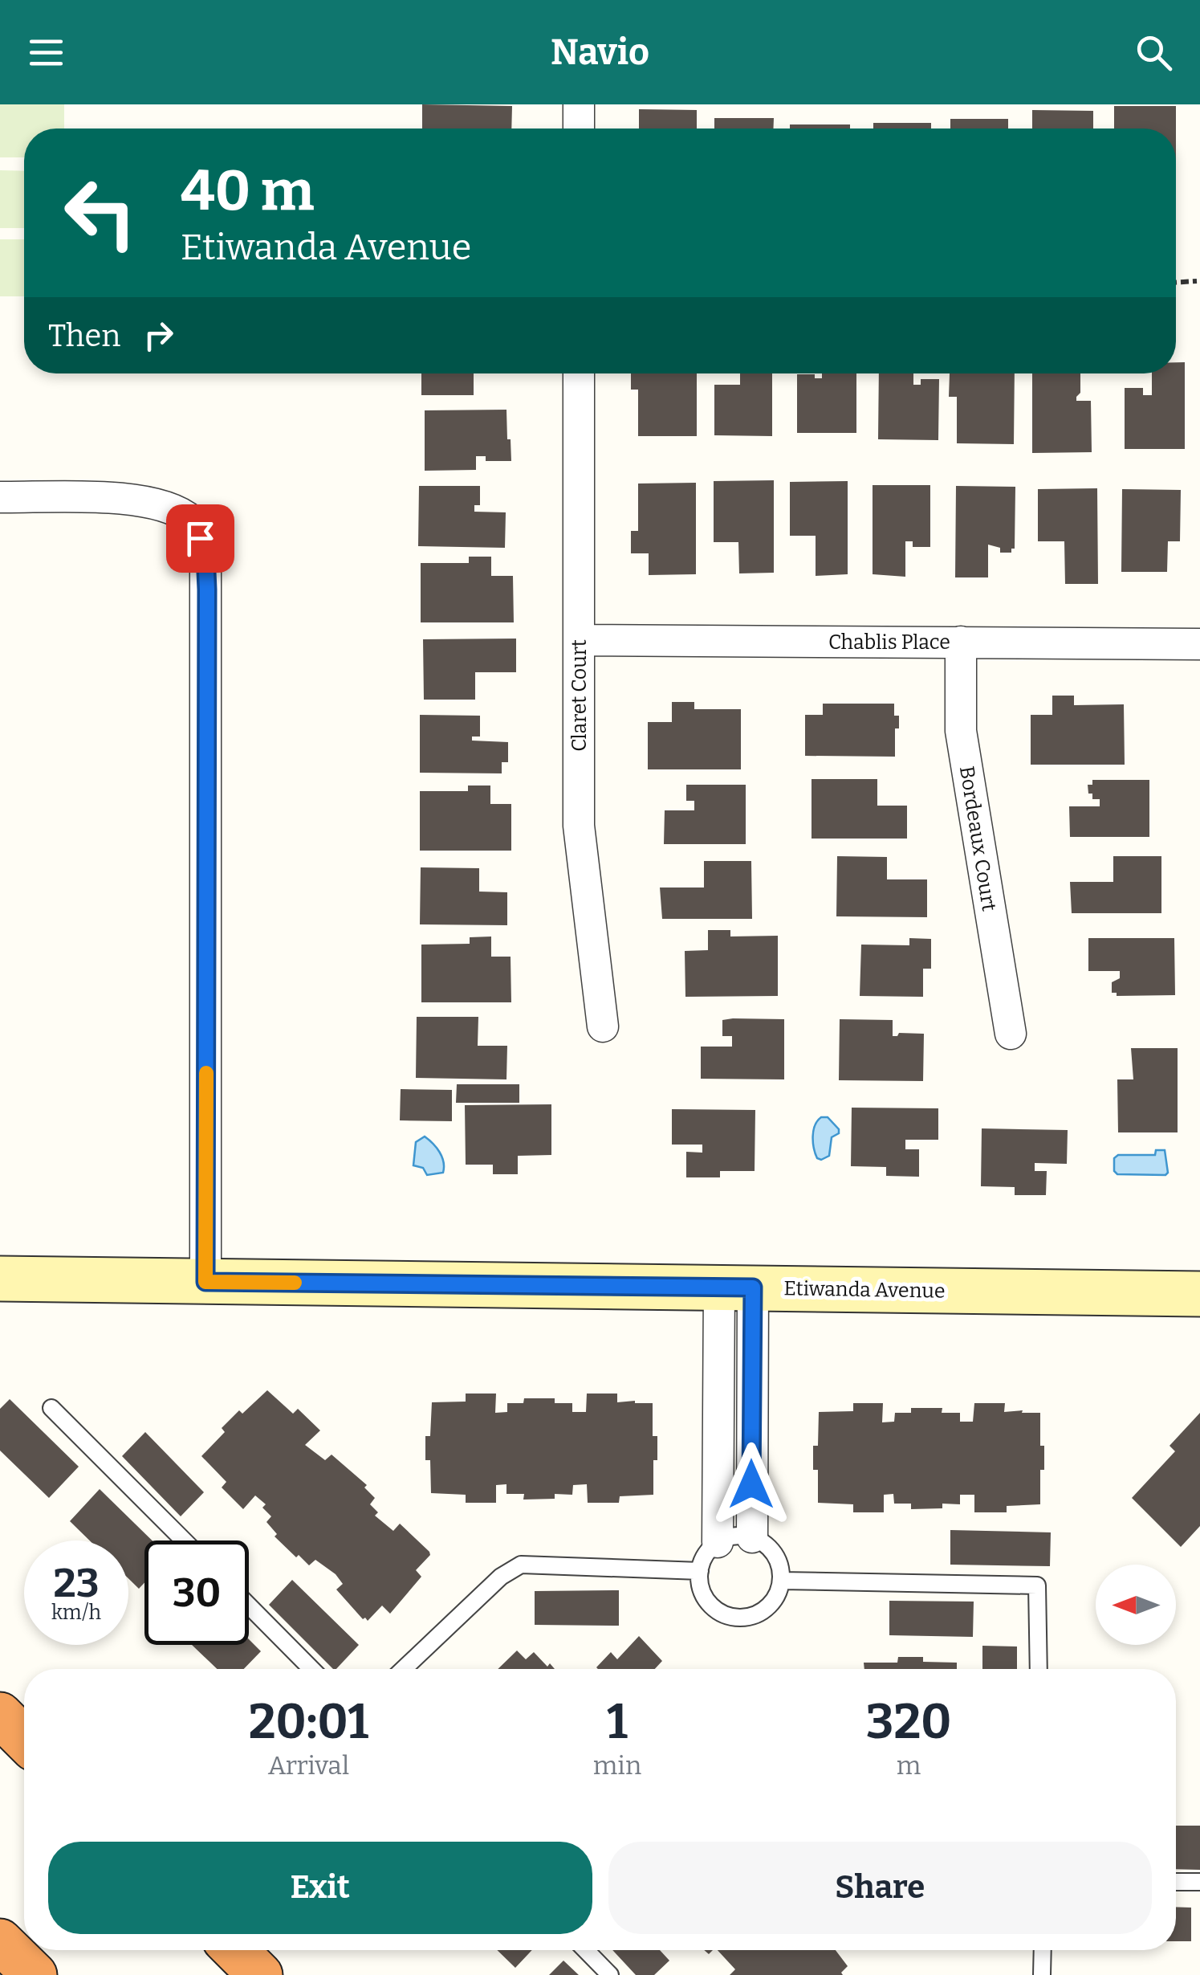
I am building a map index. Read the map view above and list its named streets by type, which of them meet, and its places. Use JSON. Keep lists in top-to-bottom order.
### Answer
{
  "streets": {
    "main road": ["Etiwanda Avenue"],
    "street": ["Chablis Place", "Claret Court", "Bordeaux Court"]
  },
  "crossings": [
    ["Chablis Place", "Claret Court"],
    ["Chablis Place", "Bordeaux Court"]
  ],
  "north": "left",
  "page": {
    "header": "Navio",
    "turn": ["40 m", "Etiwanda Avenue"],
    "then": "Then",
    "speed": "23 km/h",
    "limit": "30",
    "eta": [
      "20:01",
      "Arrival",
      "1",
      "min",
      "320",
      "m"
    ],
    "buttons": ["Exit", "Share"]
  }
}
